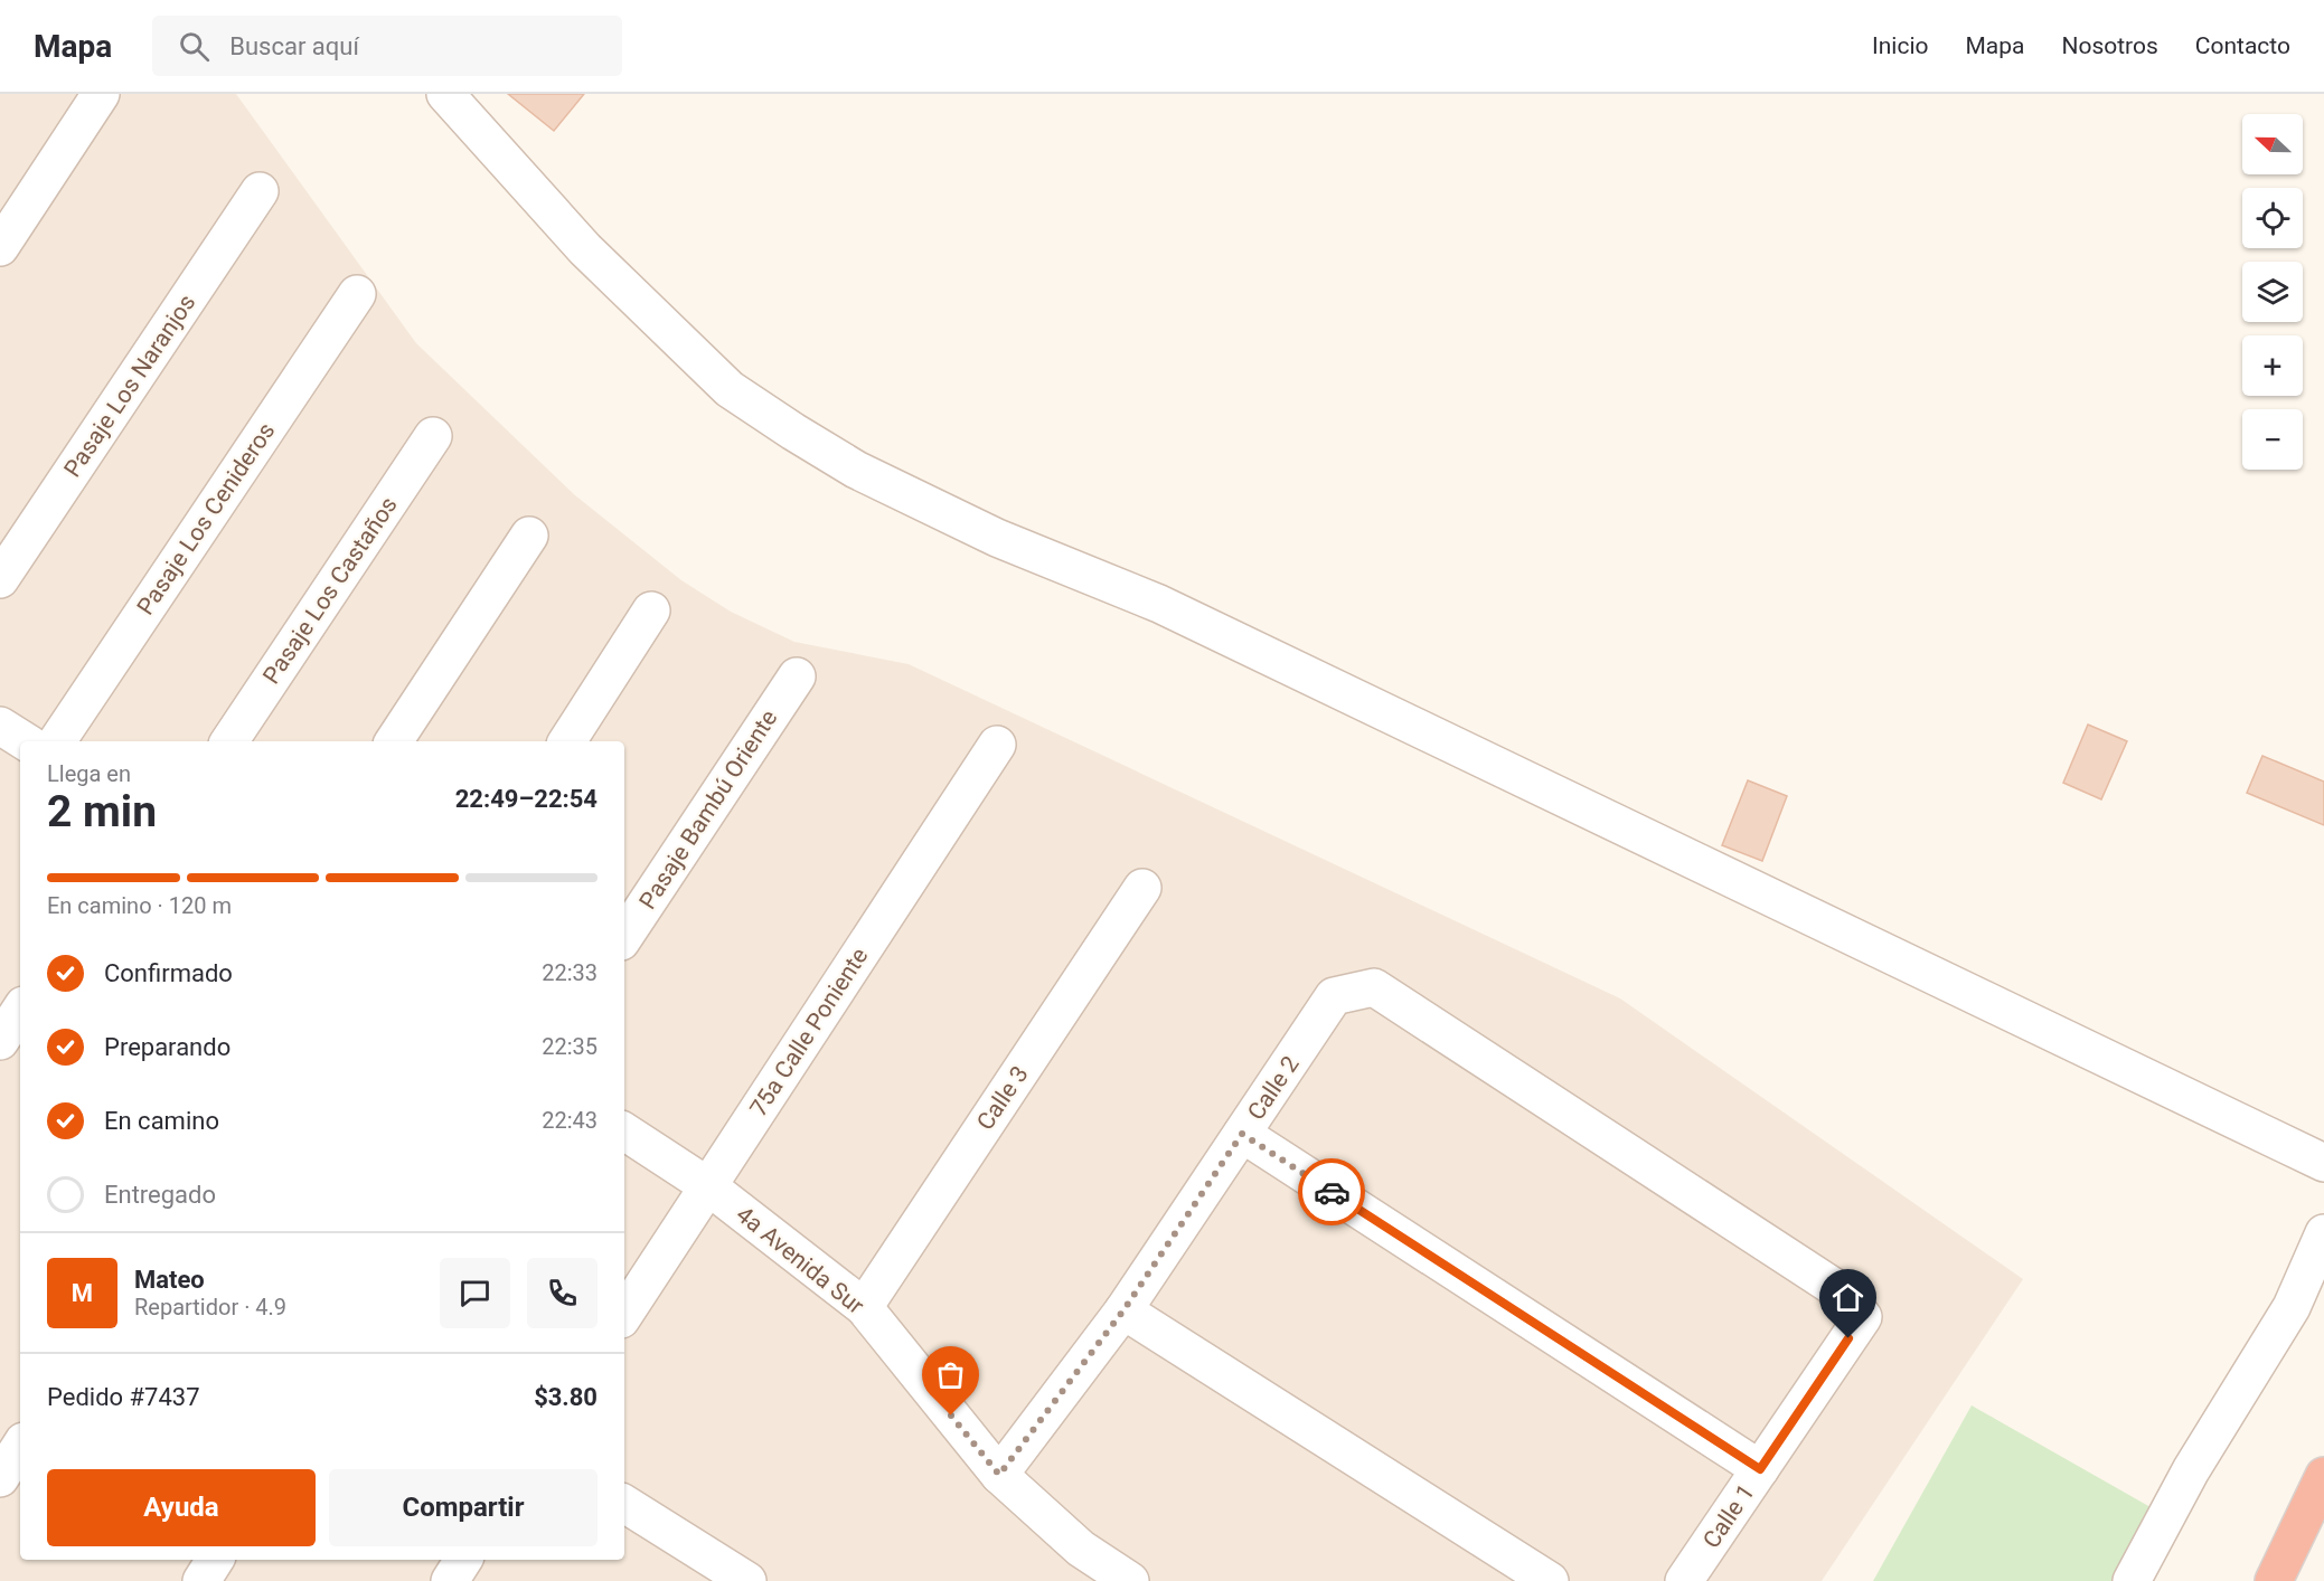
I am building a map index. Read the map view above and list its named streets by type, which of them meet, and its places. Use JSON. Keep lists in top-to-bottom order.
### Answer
{
  "streets": {
    "street": [
      "Pasaje Los Naranjos",
      "Pasaje Los Cenideros",
      "Pasaje Los Castaños",
      "Pasaje Bambú Oriente",
      "75a Calle Poniente",
      "Calle 2",
      "Calle 3",
      "4a Avenida Sur",
      "Calle 1"
    ]
  },
  "crossings": [
    ["75a Calle Poniente", "4a Avenida Sur"],
    ["Calle 2", "4a Avenida Sur"],
    ["Calle 2", "Calle 1"],
    ["Calle 3", "4a Avenida Sur"]
  ],
  "north": "left",
  "page": {
    "header": "Mapa",
    "search": "Buscar aquí",
    "nav": [
      "Inicio",
      "Mapa",
      "Nosotros",
      "Contacto"
    ],
    "map_buttons": ["+", "−"],
    "heading": ["2 min", "Llega en", "22:49–22:54"],
    "panel": [
      "Mateo",
      "Repartidor · 4.9",
      "Pedido #7437",
      "$3.80"
    ],
    "bar": "En camino · 120 m",
    "list": [
      ["Confirmado", "22:33"],
      ["Preparando", "22:35"],
      ["En camino", "22:43"],
      "Entregado"
    ],
    "round": "M",
    "buttons": ["Ayuda", "Compartir"]
  }
}
